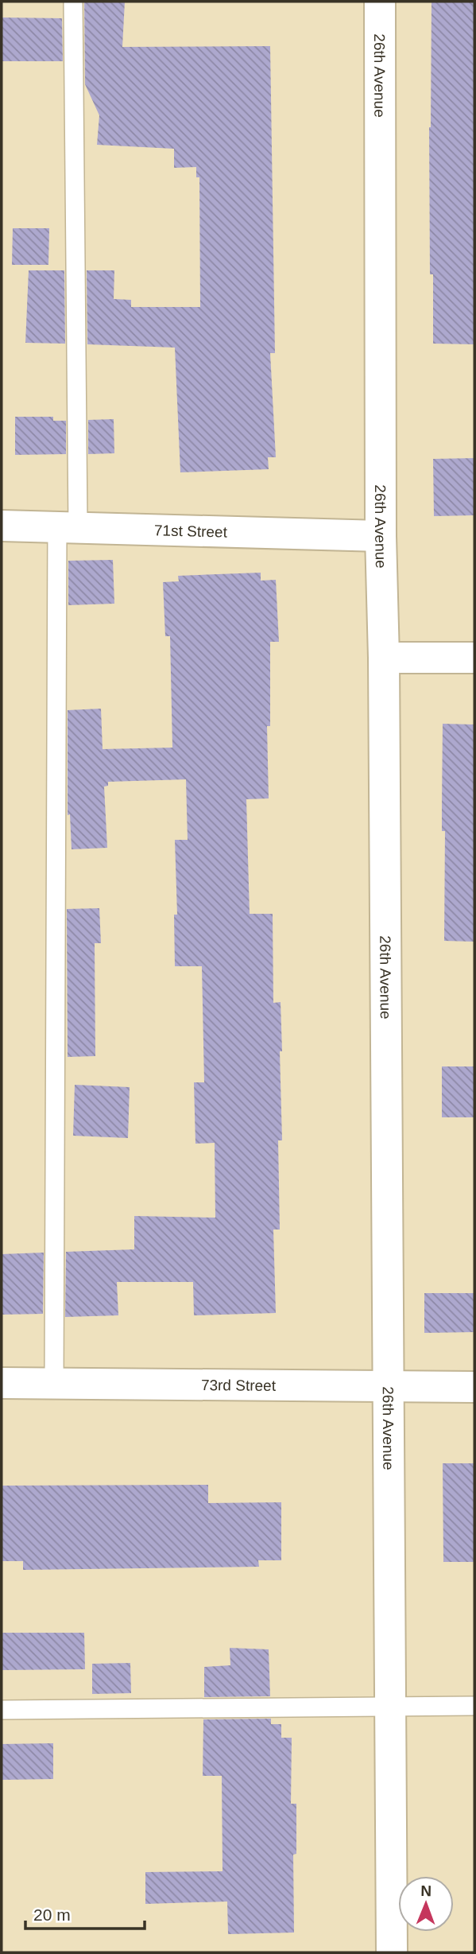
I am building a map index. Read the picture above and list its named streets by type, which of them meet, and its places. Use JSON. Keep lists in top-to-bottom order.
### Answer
{
  "streets": {
    "street": ["26th Avenue", "71st Street", "73rd Street"]
  },
  "crossings": [
    ["26th Avenue", "71st Street"],
    ["26th Avenue", "73rd Street"]
  ],
  "scale_bar": "20 m",
  "north": "top"
}
